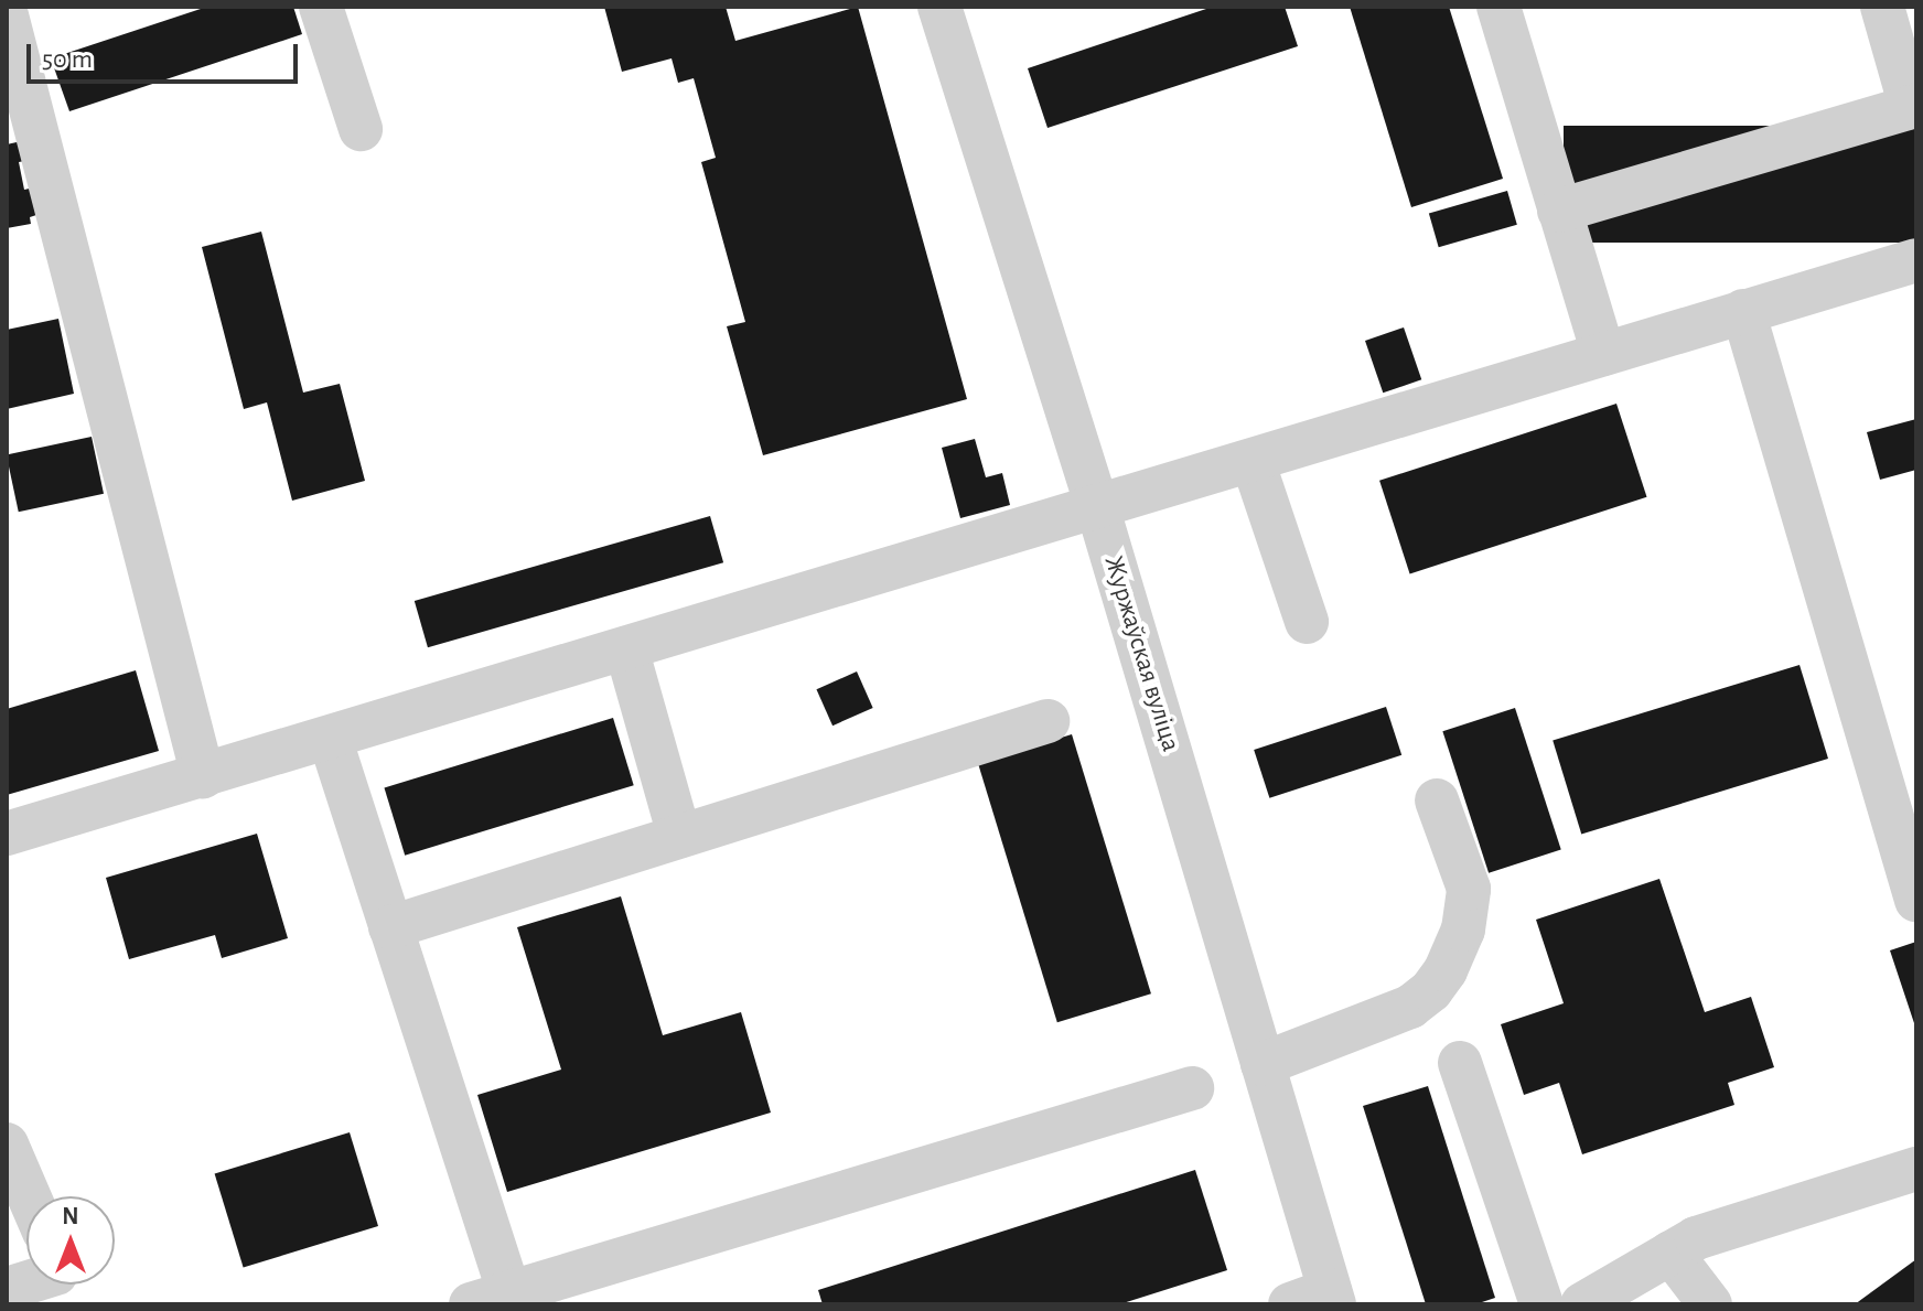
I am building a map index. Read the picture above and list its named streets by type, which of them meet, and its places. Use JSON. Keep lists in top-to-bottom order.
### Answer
{
  "streets": {
    "street": ["Журжаўская вуліца"]
  },
  "scale_bar": "50 m",
  "north": "top"
}
